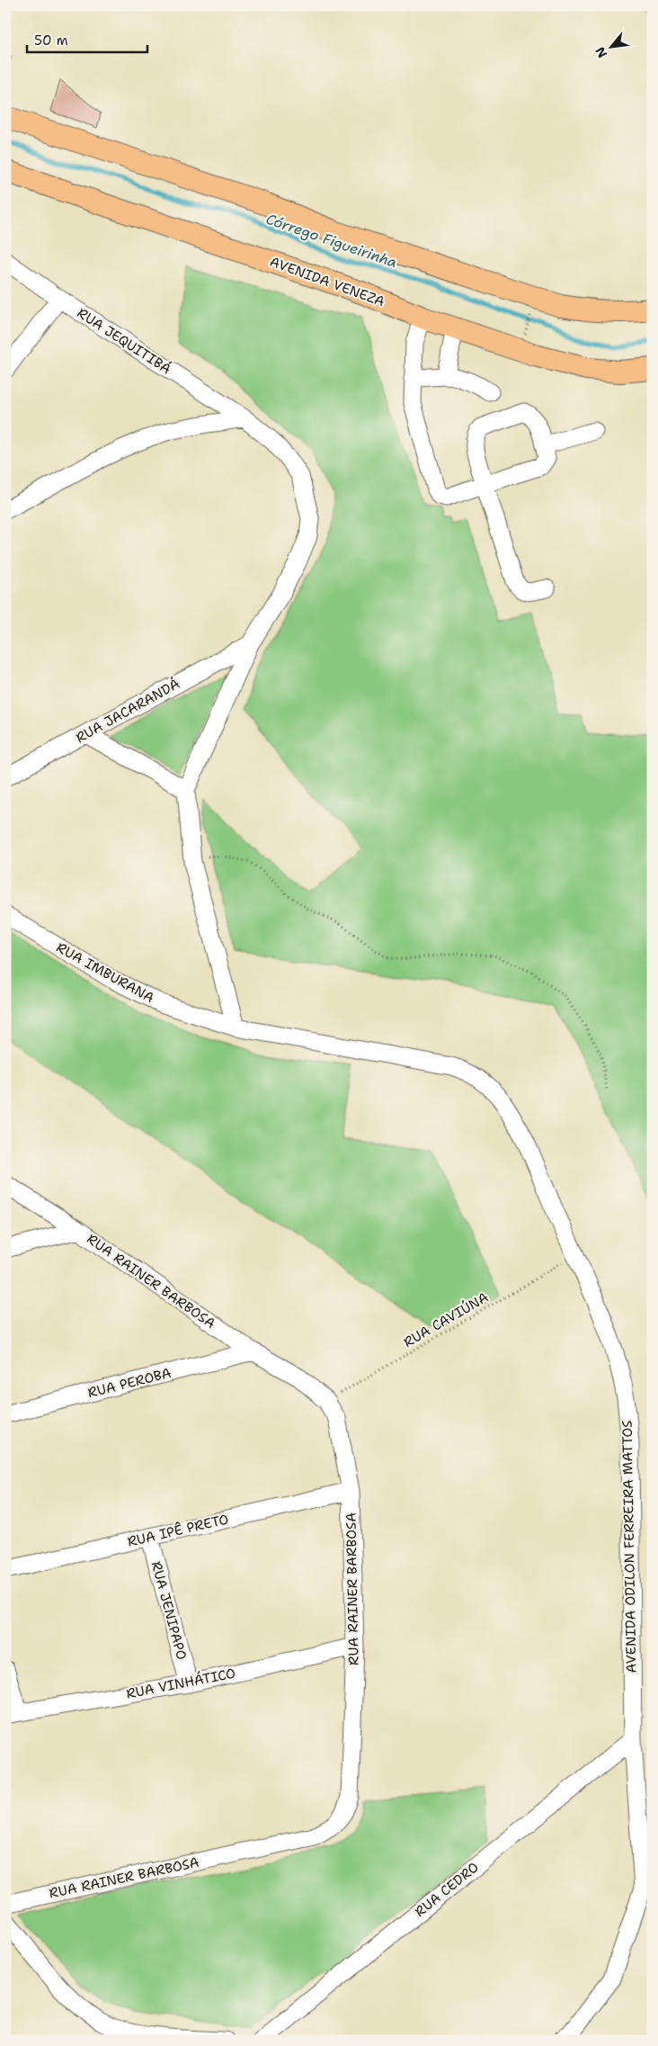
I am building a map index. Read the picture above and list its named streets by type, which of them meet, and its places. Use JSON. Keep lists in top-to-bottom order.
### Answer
{
  "streets": {
    "main road": ["AVENIDA VENEZA"],
    "street": [
      "RUA JEQUITIBÁ",
      "RUA JACARANDÁ",
      "RUA IMBURANA",
      "RUA RAINER BARBOSA",
      "RUA PEROBA",
      "RUA IPÊ PRETO",
      "AVENIDA ODILON FERREIRA MATTOS",
      "RUA JENIPAPO",
      "RUA VINHÁTICO",
      "RUA CEDRO"
    ],
    "path": ["RUA CAVIÚNA"]
  },
  "crossings": [
    ["RUA IMBURANA", "AVENIDA ODILON FERREIRA MATTOS"],
    ["RUA RAINER BARBOSA", "RUA CAVIÚNA"],
    ["RUA RAINER BARBOSA", "RUA PEROBA"],
    ["RUA RAINER BARBOSA", "RUA IPÊ PRETO"],
    ["RUA RAINER BARBOSA", "RUA VINHÁTICO"],
    ["RUA CAVIÚNA", "AVENIDA ODILON FERREIRA MATTOS"],
    ["RUA IPÊ PRETO", "RUA JENIPAPO"],
    ["AVENIDA ODILON FERREIRA MATTOS", "RUA CEDRO"],
    ["RUA JENIPAPO", "RUA VINHÁTICO"]
  ],
  "water": ["Córrego Figueirinha"],
  "scale_bar": "50 m",
  "north": "bottom left"
}
